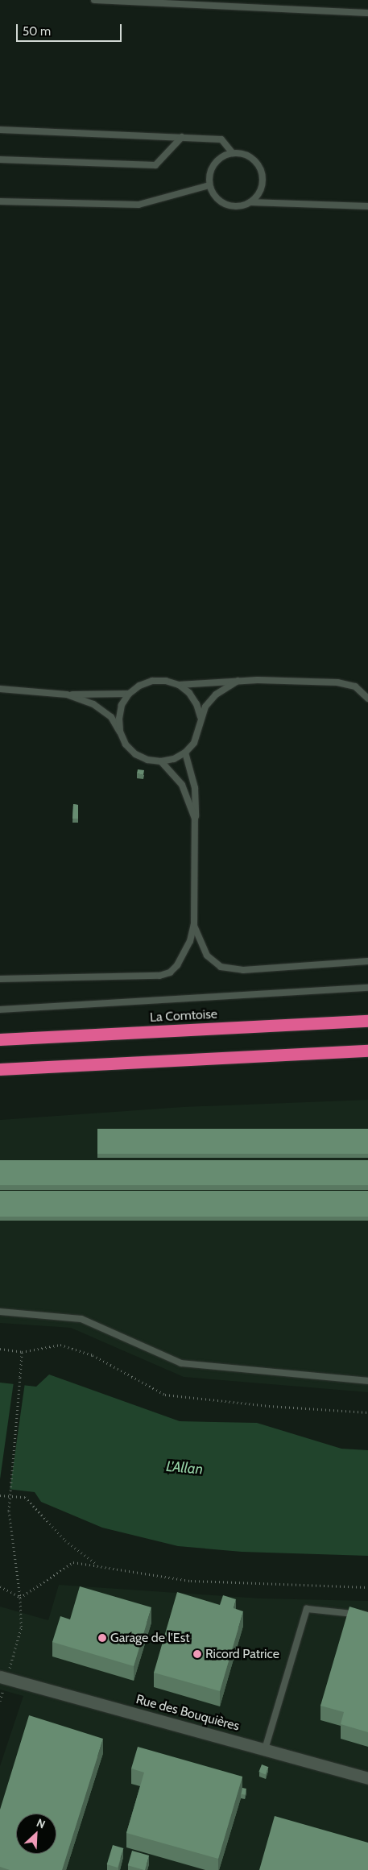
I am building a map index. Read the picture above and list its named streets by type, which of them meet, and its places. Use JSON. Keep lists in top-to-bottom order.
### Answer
{
  "streets": {
    "highway": ["La Comtoise"],
    "street": ["Rue des Bouquières"]
  },
  "water": ["L'Allan"],
  "places": ["Garage de l'Est", "Ricord Patrice"],
  "scale_bar": "50 m",
  "north": "top right"
}
